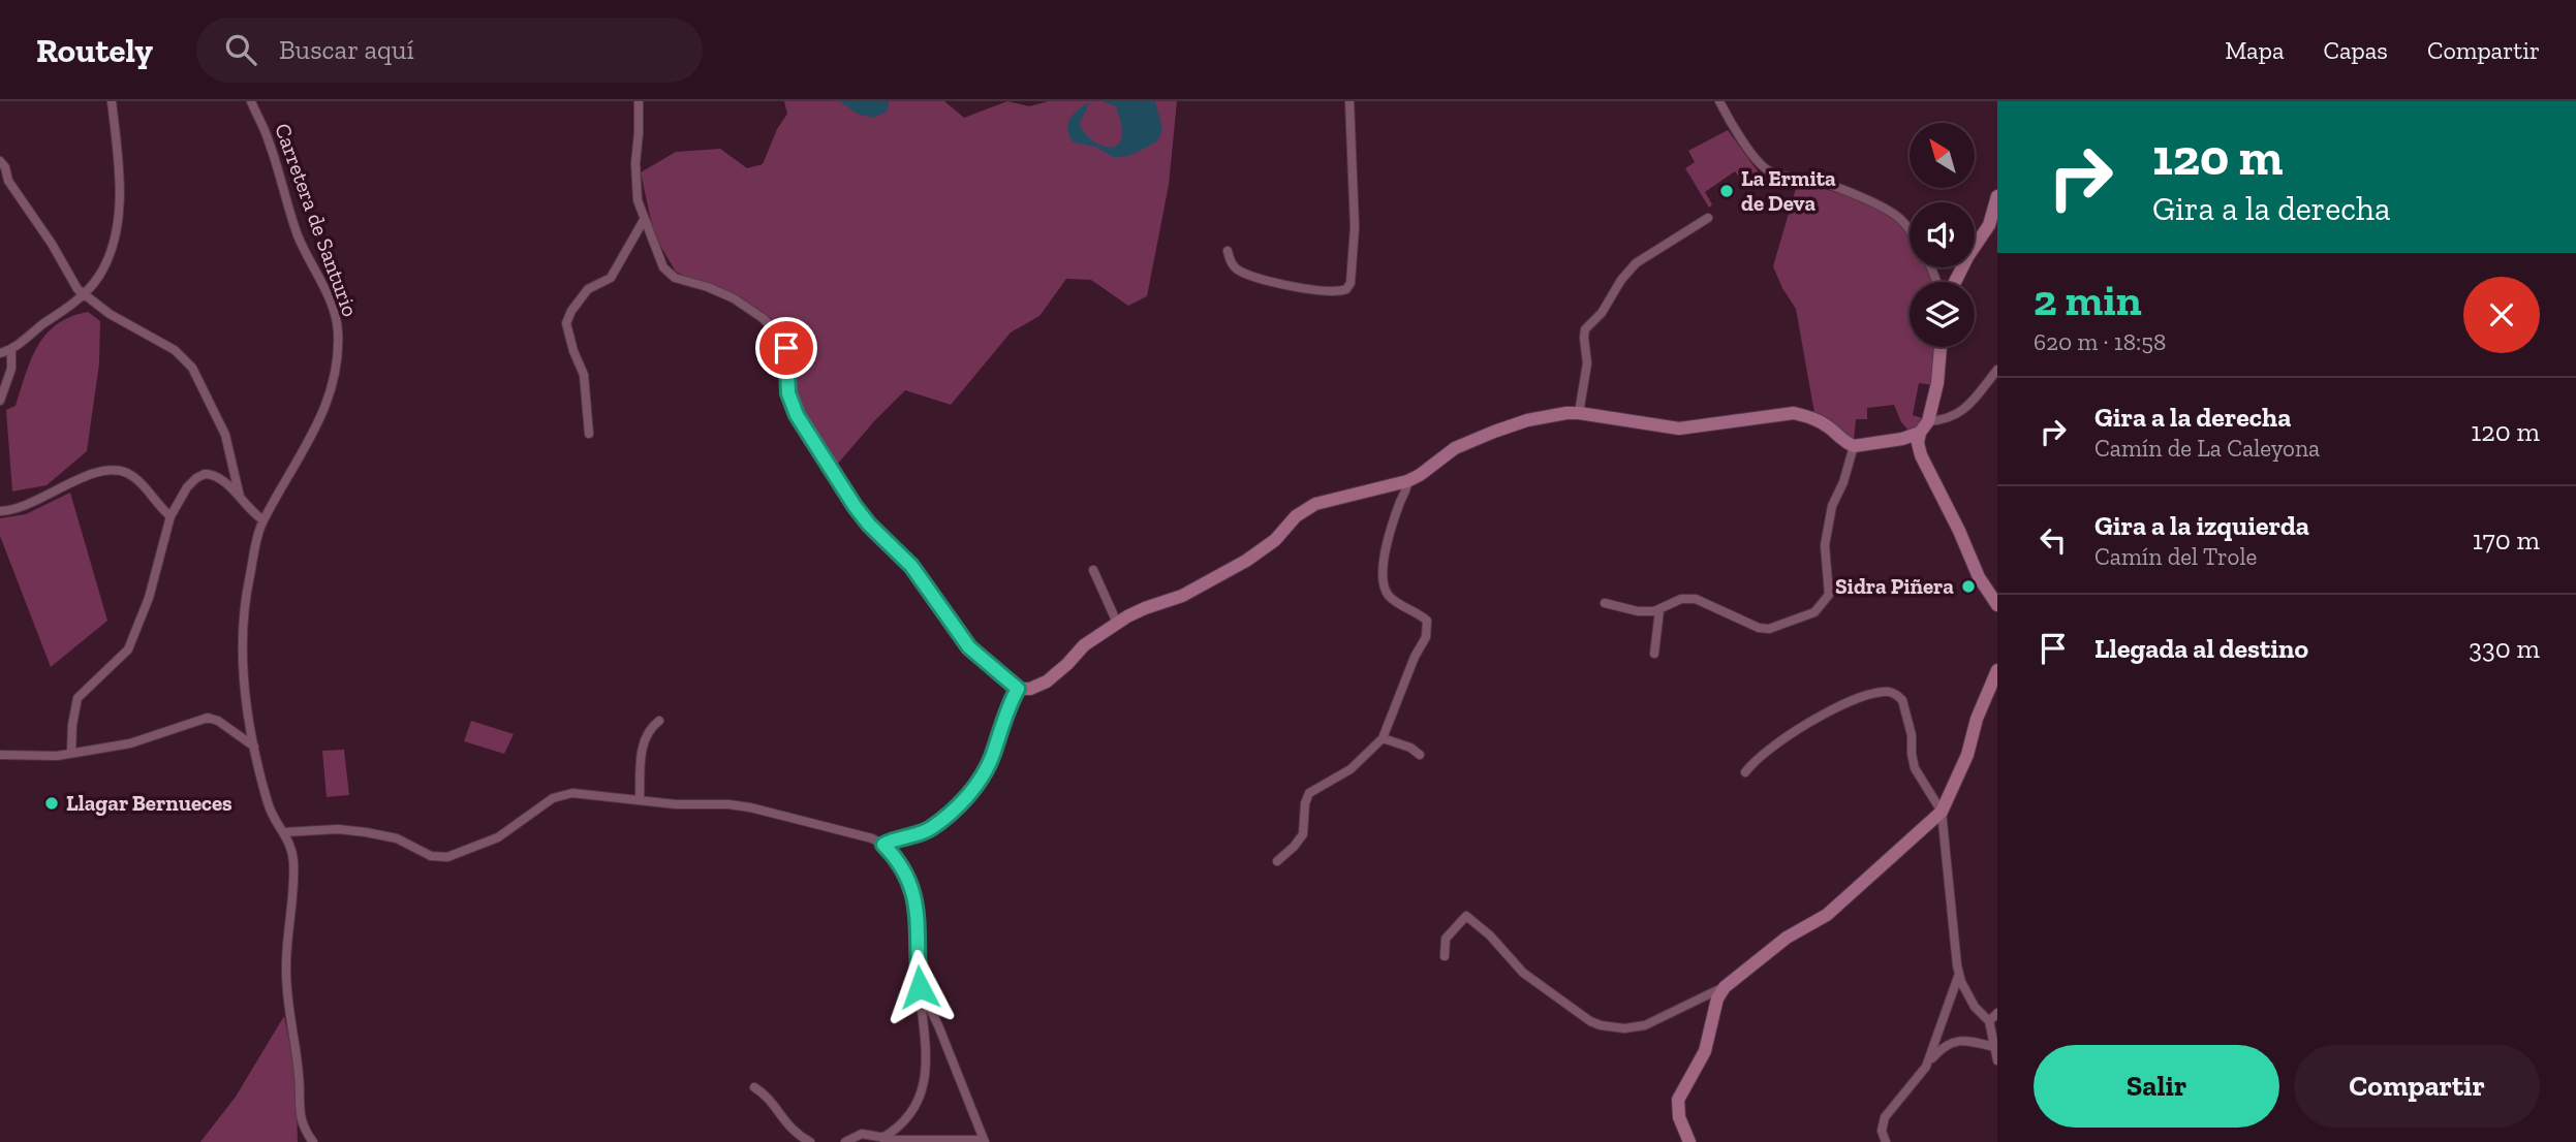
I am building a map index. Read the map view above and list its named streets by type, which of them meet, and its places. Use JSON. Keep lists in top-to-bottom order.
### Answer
{
  "streets": {
    "street": ["Carretera de Santurio"]
  },
  "places": ["La Ermita de Deva", "Sidra Piñera", "Llagar Bernueces"],
  "north": "top left",
  "page": {
    "header": "Routely",
    "search": "Buscar aquí",
    "nav": ["Mapa", "Capas", "Compartir"],
    "turn": ["120 m", "Gira a la derecha"],
    "heading": ["2 min", "620 m · 18:58"],
    "list": [
      {
        "name": "Gira a la derecha",
        "note": "Camín de La Caleyona",
        "value": "120 m"
      },
      {
        "name": "Gira a la izquierda",
        "note": "Camín del Trole",
        "value": "170 m"
      },
      {
        "name": "Llegada al destino",
        "value": "330 m"
      }
    ],
    "buttons": ["Salir", "Compartir"]
  }
}
